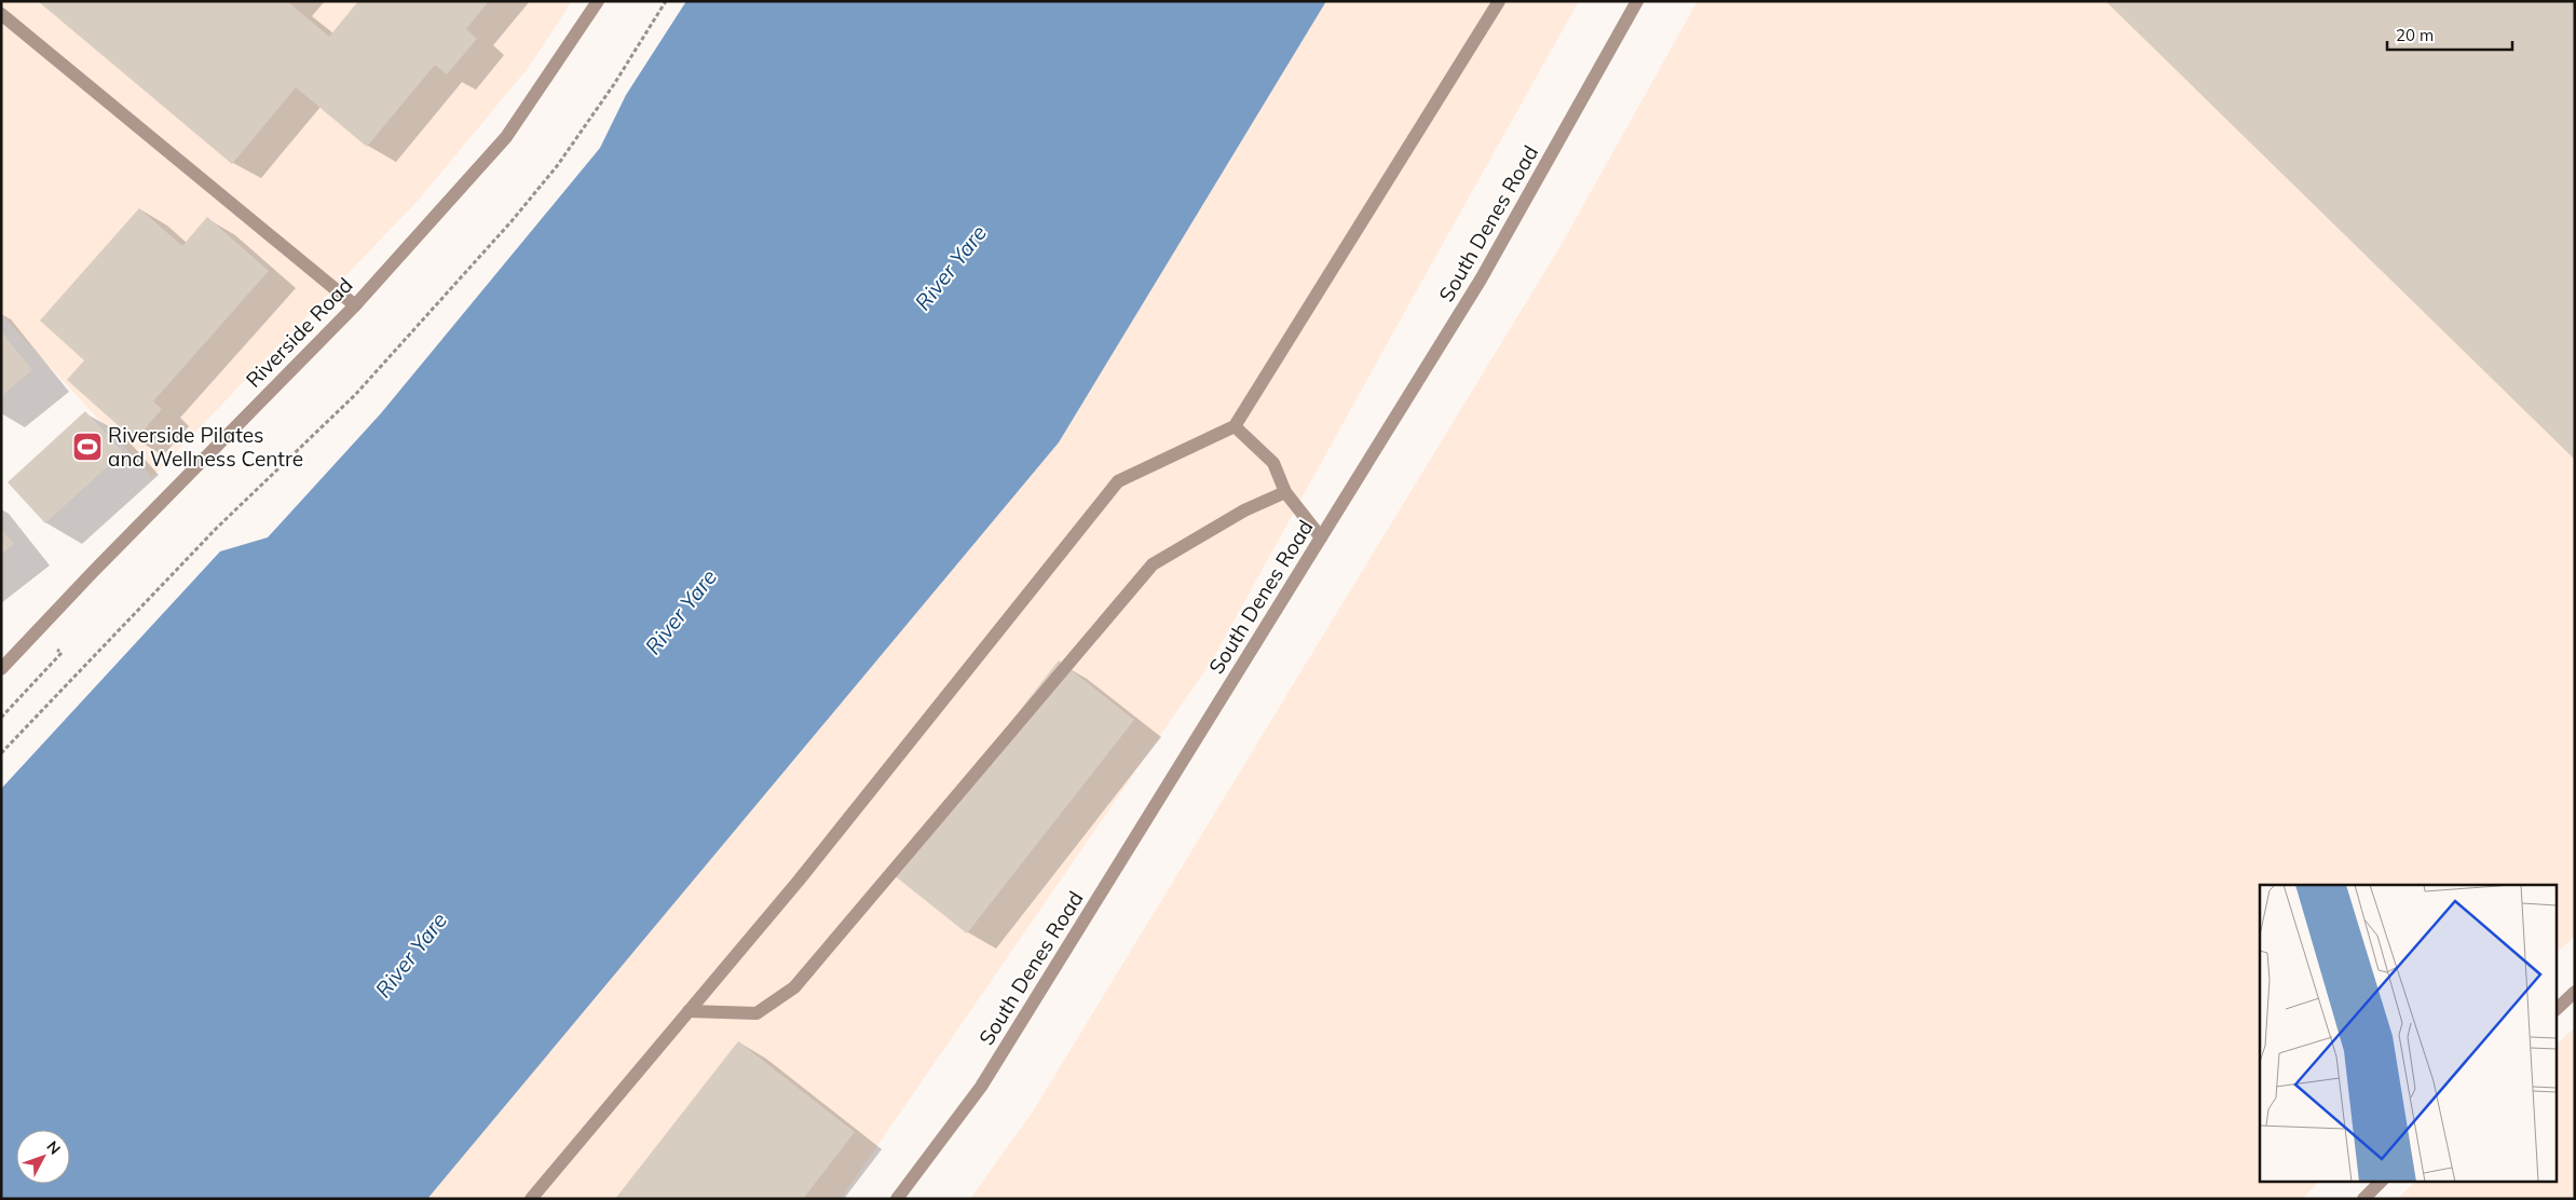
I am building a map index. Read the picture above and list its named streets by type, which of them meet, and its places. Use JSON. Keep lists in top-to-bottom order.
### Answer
{
  "streets": {
    "street": ["South Denes Road", "Riverside Road"]
  },
  "water": ["River Yare"],
  "places": {
    "sports": ["Riverside Pilates and Wellness Centre"]
  },
  "scale_bar": "20 m",
  "north": "top right"
}
